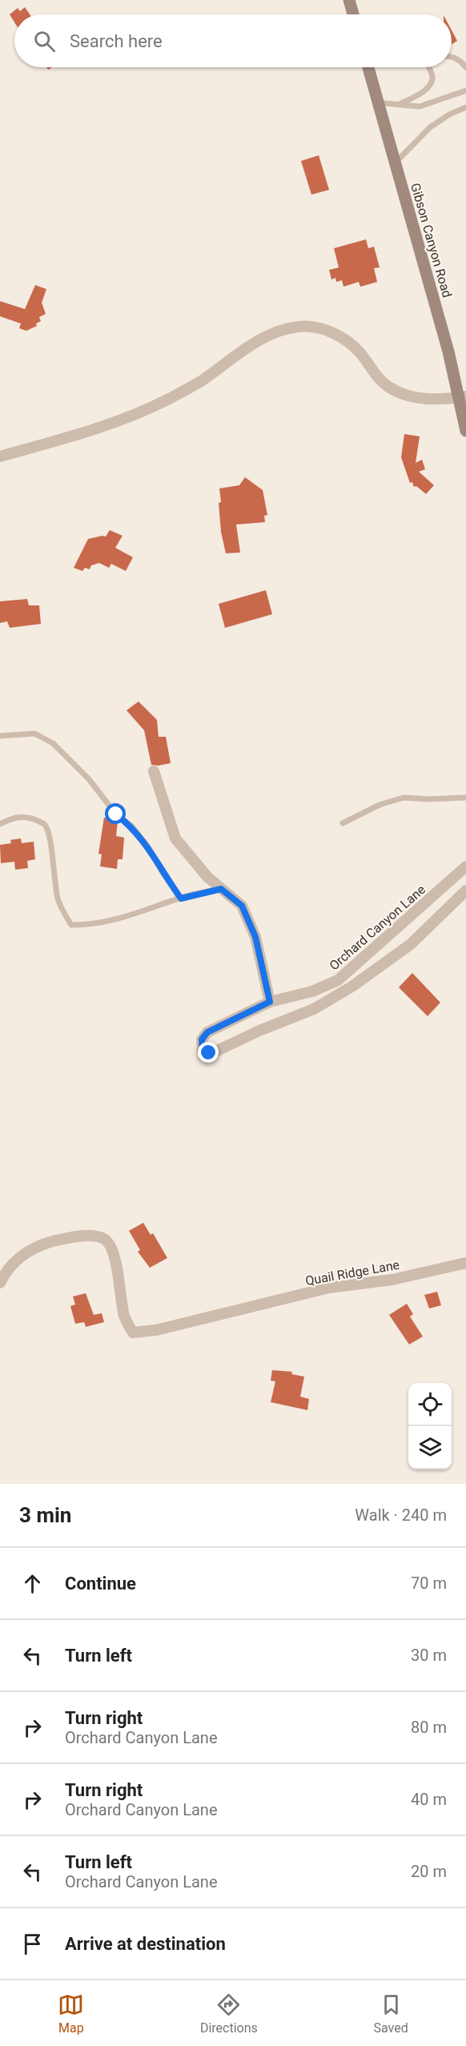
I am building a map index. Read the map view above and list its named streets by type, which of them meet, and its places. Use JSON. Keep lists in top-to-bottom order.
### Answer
{
  "streets": {
    "main road": ["Gibson Canyon Road"],
    "street": ["Orchard Canyon Lane", "Quail Ridge Lane"]
  },
  "page": {
    "search": "Search here",
    "heading": ["3 min", "Walk · 240 m"],
    "list": [
      ["Continue", "70 m"],
      ["Turn left", "30 m"],
      ["Turn right", "Orchard Canyon Lane", "80 m"],
      ["Turn right", "Orchard Canyon Lane", "40 m"],
      ["Turn left", "Orchard Canyon Lane", "20 m"],
      "Arrive at destination"
    ],
    "nav": ["Map", "Directions", "Saved"]
  }
}
